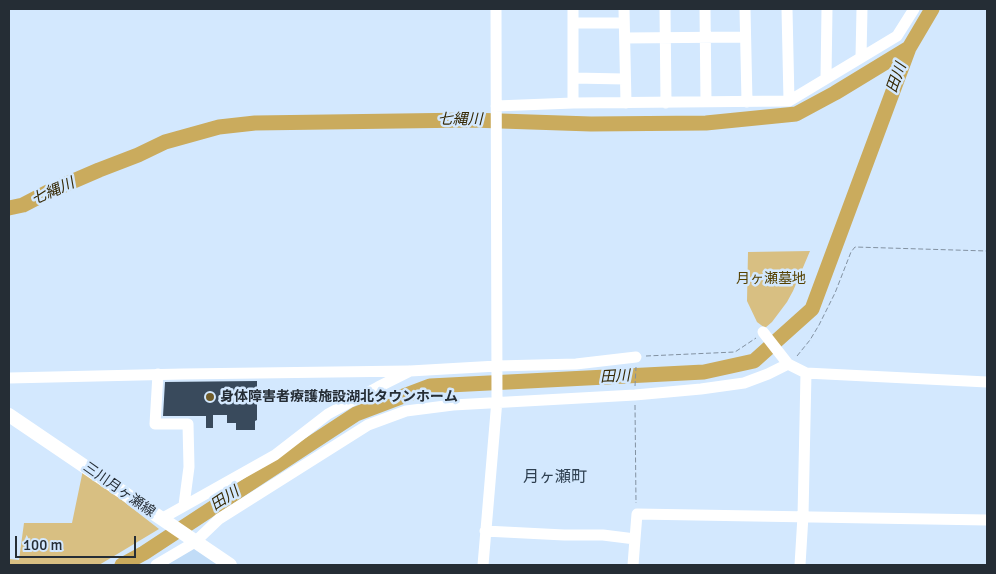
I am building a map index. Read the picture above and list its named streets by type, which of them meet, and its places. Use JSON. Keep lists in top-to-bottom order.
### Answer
{
  "streets": {
    "main road": ["三川月ヶ瀬線"]
  },
  "districts": ["月ヶ瀬町"],
  "water": ["田川", "七縄川"],
  "parks": ["月ヶ瀬墓地"],
  "places": ["身体障害者療護施設湖北タウンホーム"],
  "scale_bar": "100 m"
}
